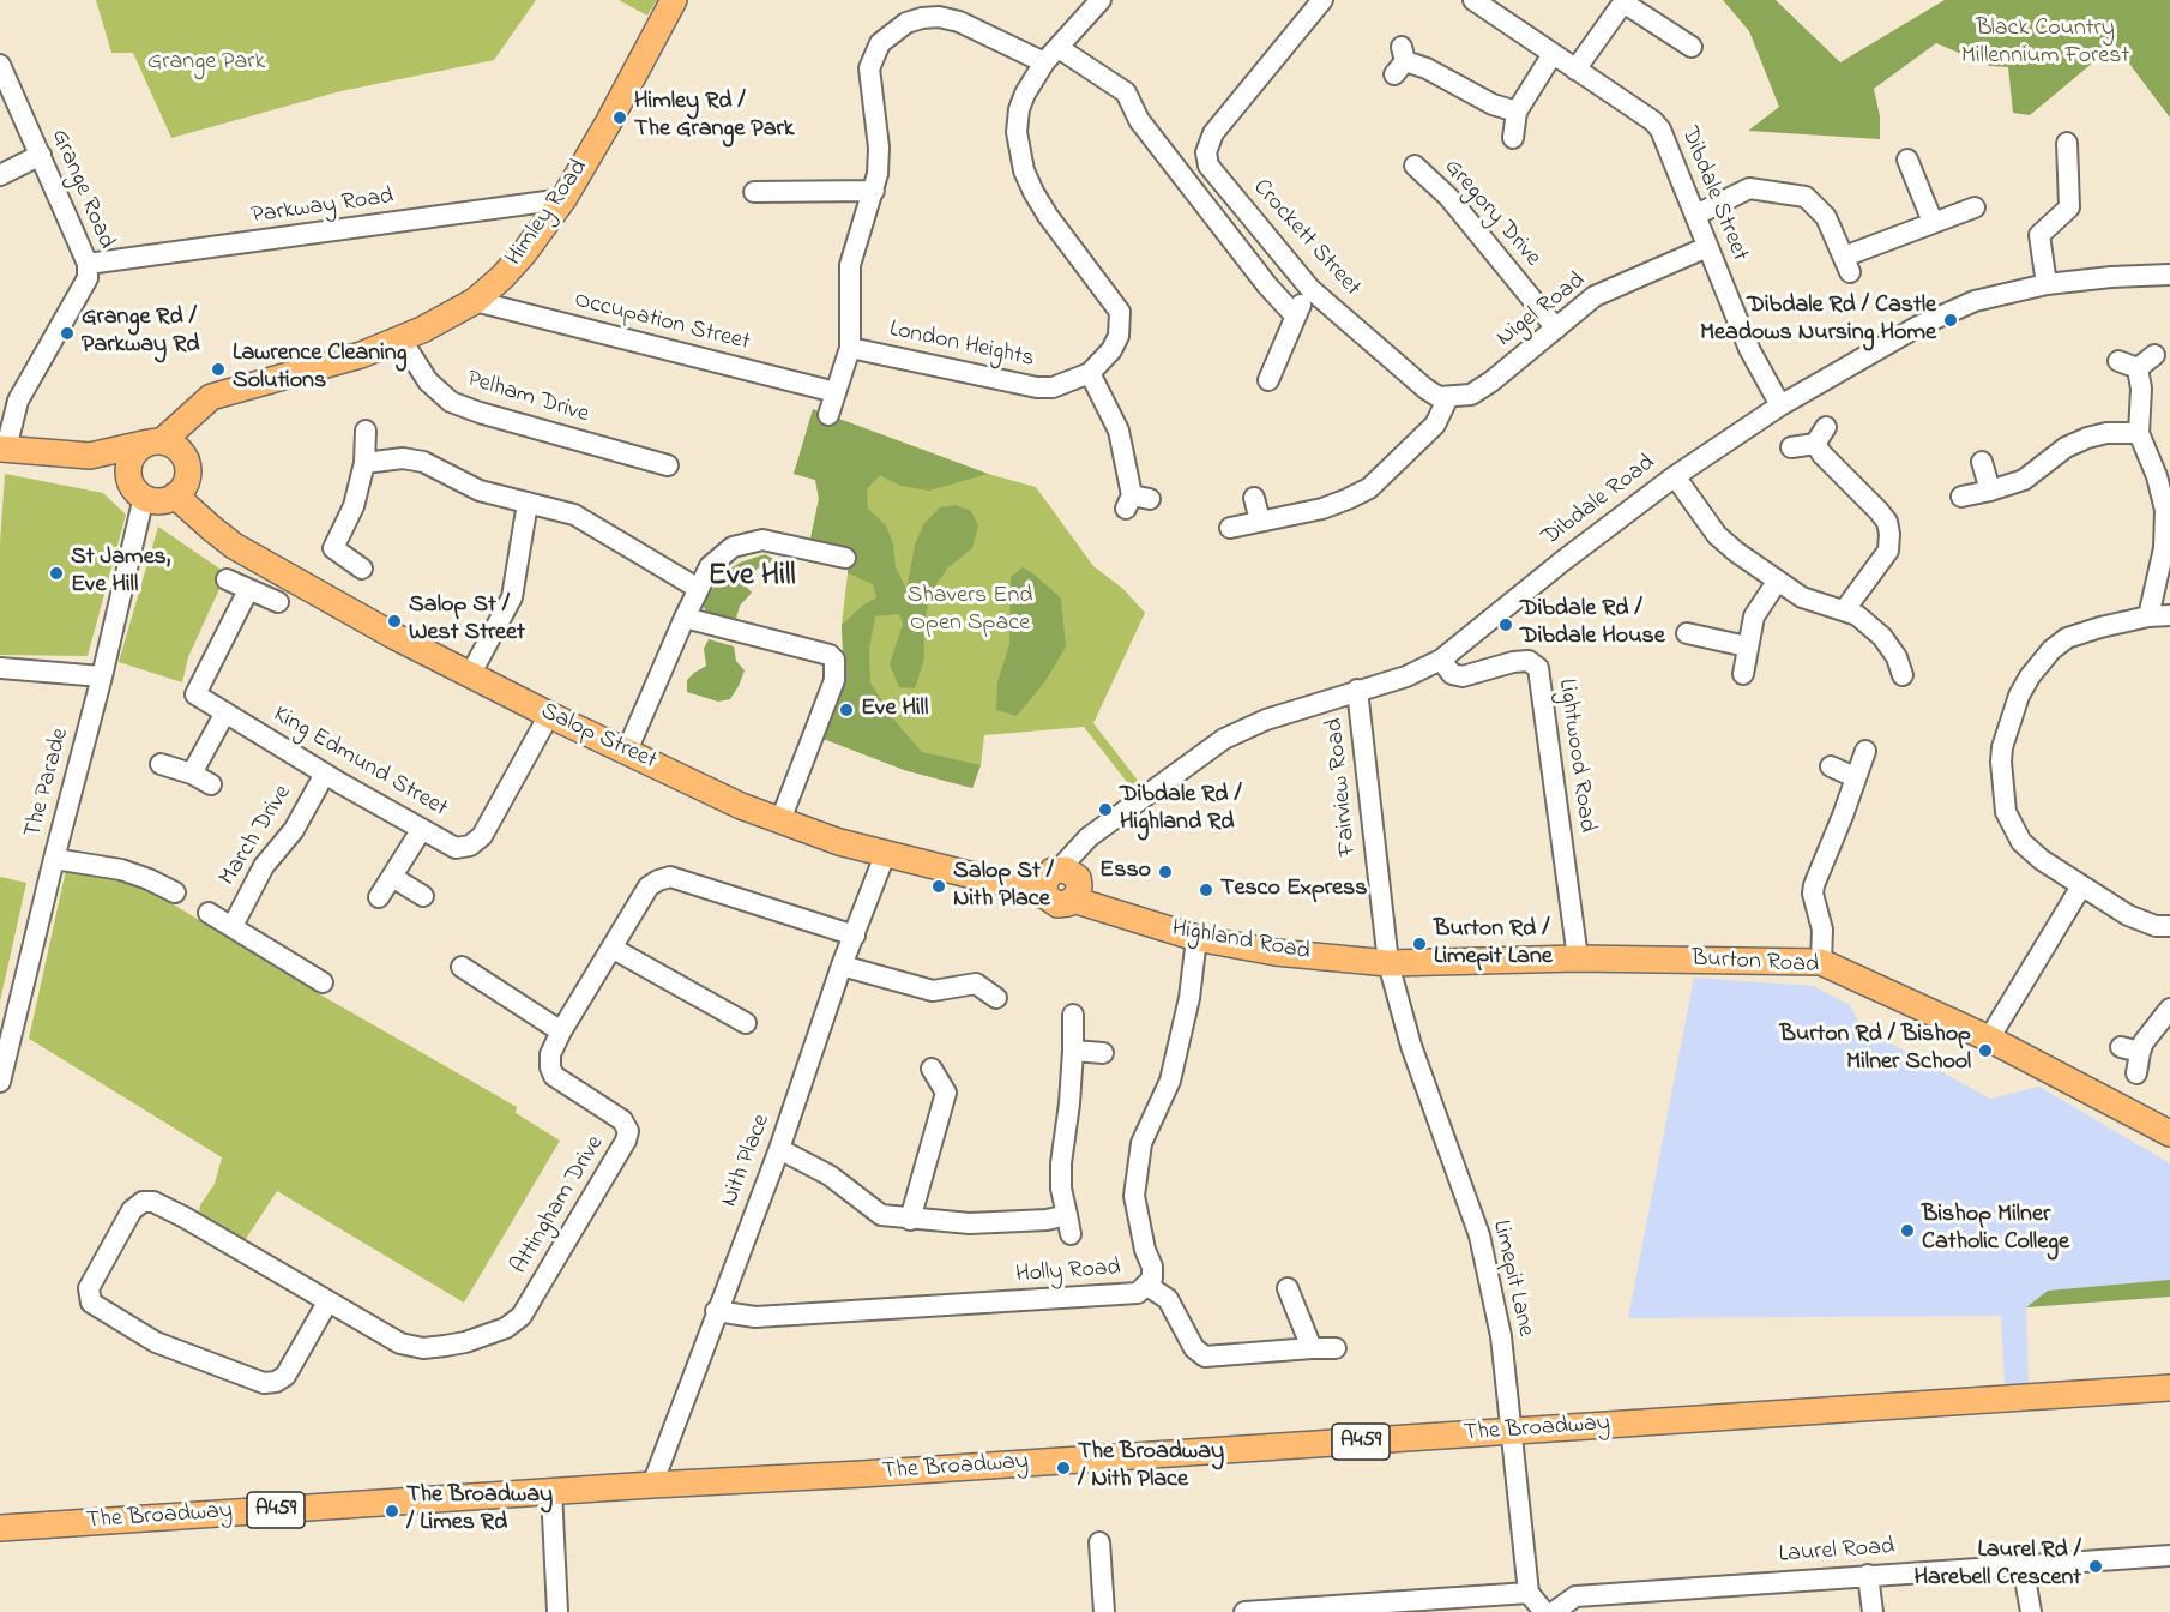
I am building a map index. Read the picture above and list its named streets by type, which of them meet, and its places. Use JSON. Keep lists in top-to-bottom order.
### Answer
{
  "streets": {
    "main road": [
      "Himley Road",
      "Salop Street",
      "Highland Road",
      "Burton Road",
      "The Broadway",
      "A459"
    ],
    "street": [
      "Grange Road",
      "Dibdale Street",
      "Parkway Road",
      "Gregory Drive",
      "Crockett Street",
      "Nigel Road",
      "Occupation Street",
      "London Heights",
      "Pelham Drive",
      "Dibdale Road",
      "Lightwood Road",
      "King Edmund Street",
      "The Parade",
      "Fairview Road",
      "March Drive",
      "Nith Place",
      "Attingham Drive",
      "Holly Road",
      "Limepit Lane",
      "Laurel Road"
    ]
  },
  "crossings": [
    ["Grange Road", "Parkway Road"],
    ["Dibdale Street", "Nigel Road"],
    ["Dibdale Street", "Dibdale Road"],
    ["Parkway Road", "Himley Road"],
    ["Himley Road", "Occupation Street"],
    ["Himley Road", "Pelham Drive"],
    ["Himley Road", "Salop Street"],
    ["Himley Road", "The Parade"],
    ["Gregory Drive", "Nigel Road"],
    ["Crockett Street", "Nigel Road"],
    ["Dibdale Road", "Salop Street"],
    ["Dibdale Road", "Lightwood Road"],
    ["Dibdale Road", "Fairview Road"],
    ["Dibdale Road", "Highland Road"],
    ["Salop Street", "King Edmund Street"],
    ["Salop Street", "The Parade"],
    ["Salop Street", "Highland Road"],
    ["Salop Street", "Nith Place"],
    ["Lightwood Road", "Burton Road"],
    ["King Edmund Street", "March Drive"],
    ["Fairview Road", "Highland Road"],
    ["Fairview Road", "Burton Road"],
    ["Fairview Road", "Limepit Lane"],
    ["Highland Road", "Burton Road"],
    ["Highland Road", "Holly Road"],
    ["Highland Road", "Limepit Lane"],
    ["Burton Road", "Limepit Lane"],
    ["Nith Place", "Attingham Drive"],
    ["Nith Place", "Holly Road"],
    ["Nith Place", "The Broadway"],
    ["Limepit Lane", "The Broadway"]
  ],
  "districts": ["Eve Hill"],
  "parks": ["Black Country Millennium Forest", "Grange Park", "Shavers End Open Space"],
  "places": [
    "Himley Rd / The Grange Park",
    "Dibdale Rd / Castle Meadows Nursing Home",
    "Grange Rd / Parkway Rd",
    "Lawrence Cleaning Solutions",
    "St James, Eve Hill",
    "Salop St / West Street",
    "Dibdale Rd / Dibdale House",
    "Eve Hill",
    "Dibdale Rd / Highland Rd",
    "Esso",
    "Salop St / Nith Place",
    "Tesco Express",
    "Burton Rd / Limepit Lane",
    "Burton Rd / Bishop Milner School",
    "Bishop Milner Catholic College",
    "The Broadway / Nith Place",
    "The Broadway / Limes Rd",
    "Laurel Rd / Harebell Crescent"
  ]
}
